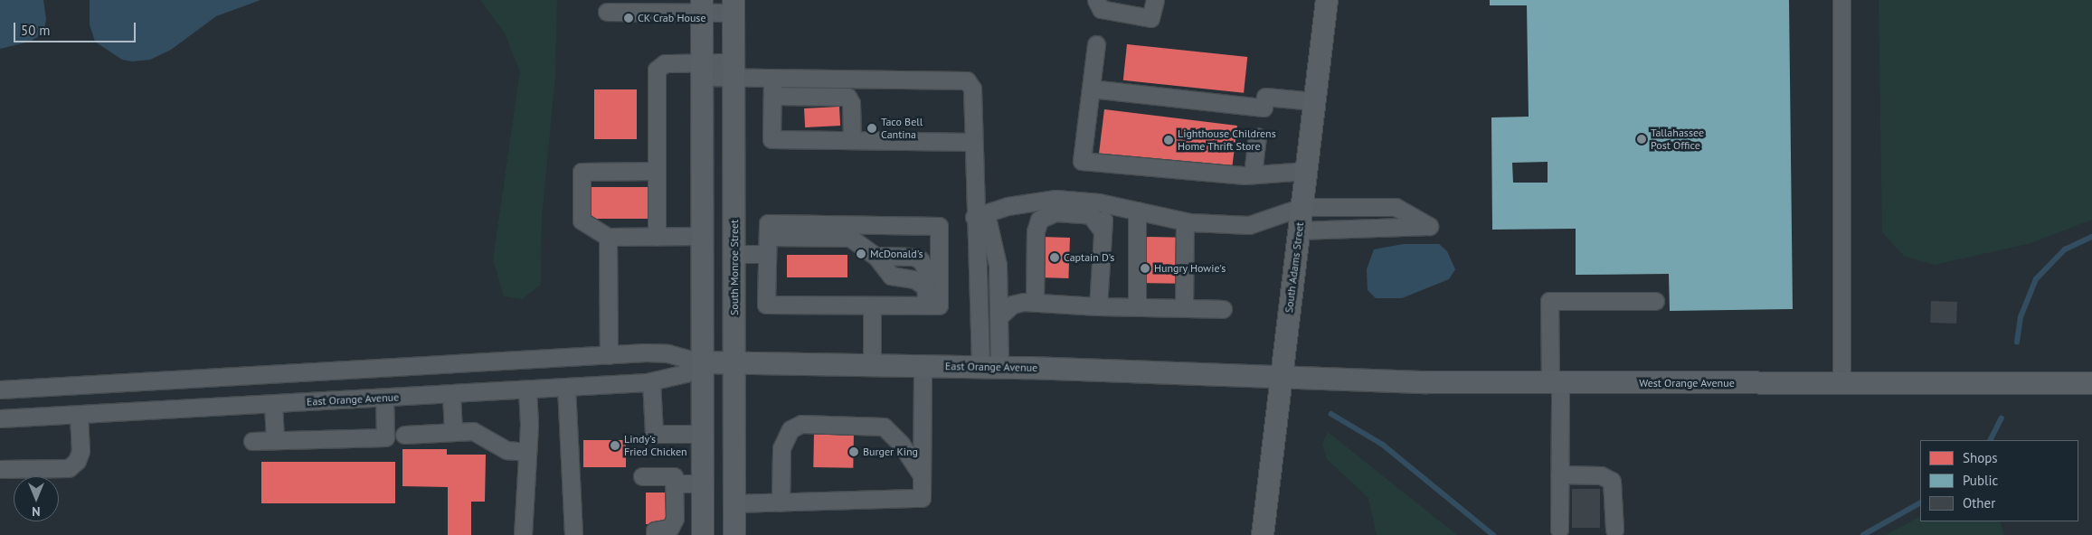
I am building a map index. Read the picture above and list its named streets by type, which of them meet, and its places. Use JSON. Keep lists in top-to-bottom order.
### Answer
{
  "streets": {
    "main road": [
      "South Monroe Street",
      "South Adams Street",
      "East Orange Avenue",
      "West Orange Avenue"
    ]
  },
  "crossings": [
    ["South Monroe Street", "East Orange Avenue"],
    ["South Adams Street", "East Orange Avenue"],
    ["South Adams Street", "West Orange Avenue"],
    ["East Orange Avenue", "West Orange Avenue"]
  ],
  "places": [
    "CK Crab House",
    "Taco Bell Cantina",
    "Tallahassee Post Office",
    "Lighthouse Childrens Home Thrift Store",
    "McDonald's",
    "Captain D's",
    "Hungry Howie's",
    "Lindy's Fried Chicken",
    "Burger King"
  ],
  "legend": ["Shops", "Public", "Other"],
  "scale_bar": "50 m",
  "north": "bottom"
}
